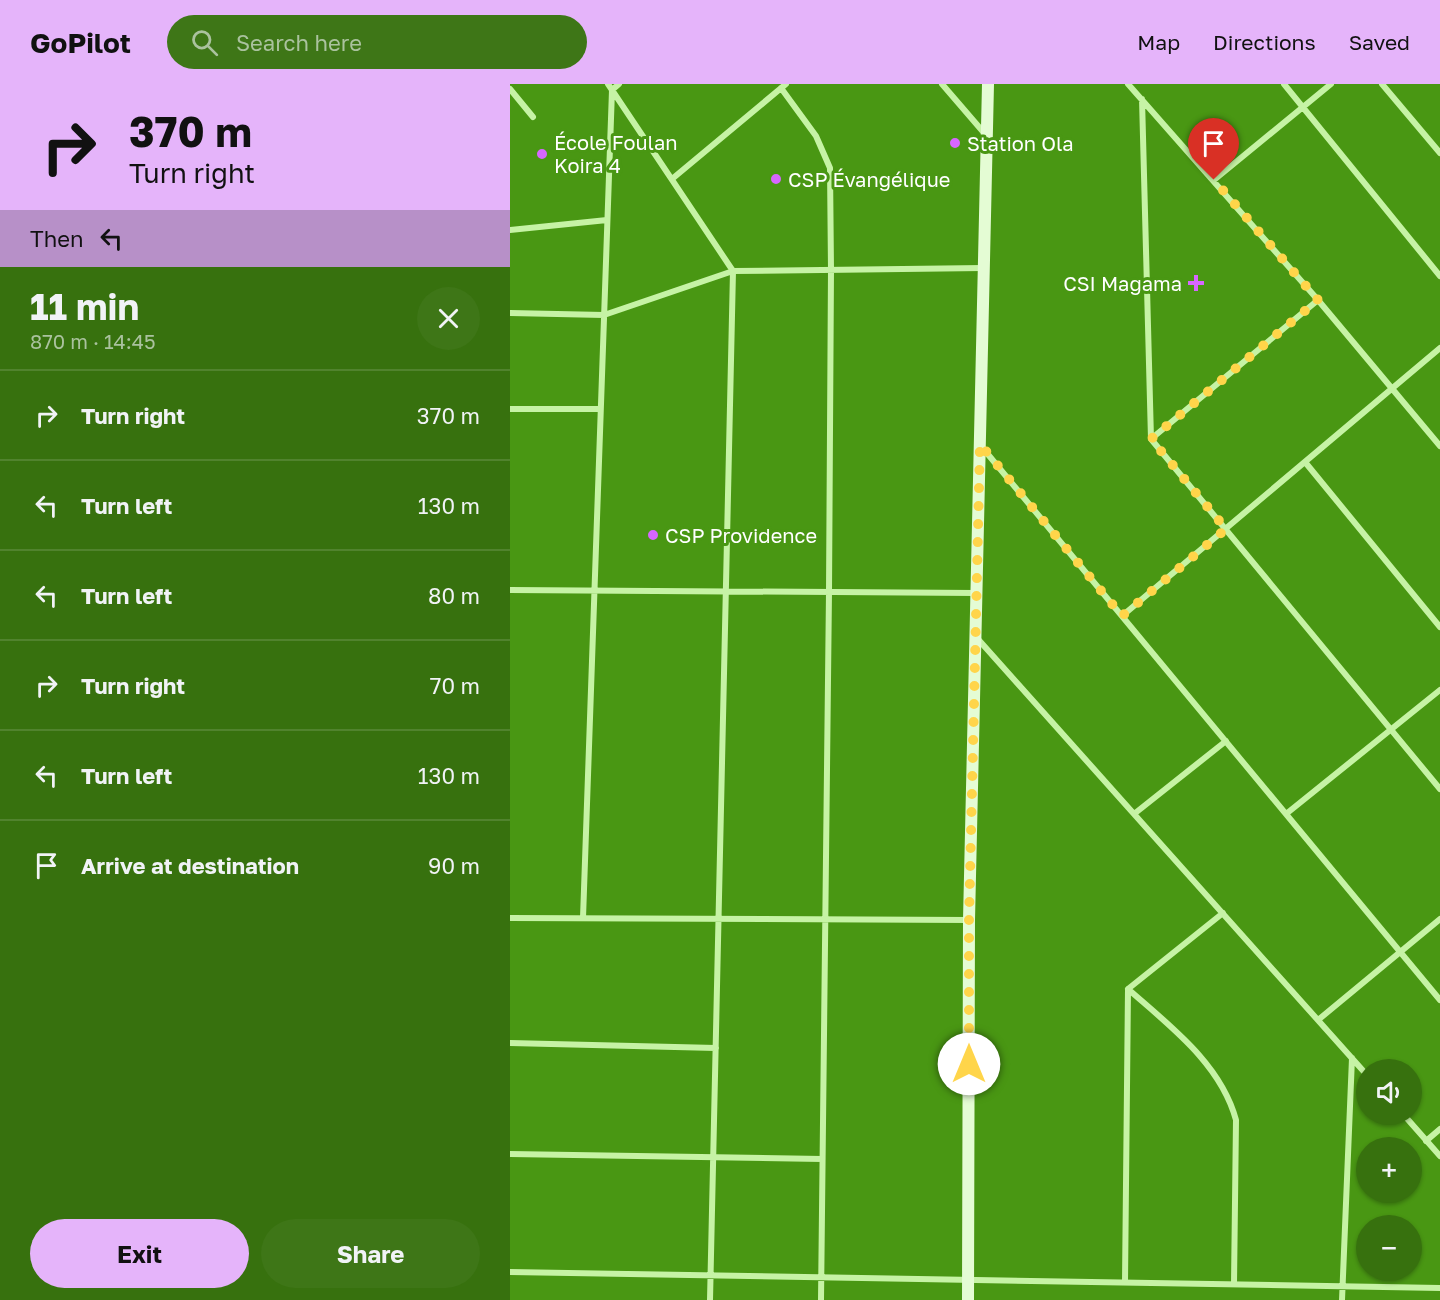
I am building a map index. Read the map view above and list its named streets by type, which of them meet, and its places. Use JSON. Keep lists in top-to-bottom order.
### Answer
{
  "places": {
    "other": [
      "Station Ola",
      "École Foulan Koira 4",
      "CSP Évangélique",
      "CSP Providence"
    ],
    "health": ["CSI Magama"]
  },
  "page": {
    "header": "GoPilot",
    "search": "Search here",
    "nav": ["Map", "Directions", "Saved"],
    "turn": ["370 m", "Turn right"],
    "then": "Then",
    "heading": ["11 min", "870 m · 14:45"],
    "list": [
      {
        "name": "Turn right",
        "value": "370 m"
      },
      {
        "name": "Turn left",
        "value": "130 m"
      },
      {
        "name": "Turn left",
        "value": "80 m"
      },
      {
        "name": "Turn right",
        "value": "70 m"
      },
      {
        "name": "Turn left",
        "value": "130 m"
      },
      {
        "name": "Arrive at destination",
        "value": "90 m"
      }
    ],
    "map_buttons": ["+", "−"],
    "buttons": ["Exit", "Share"]
  }
}
